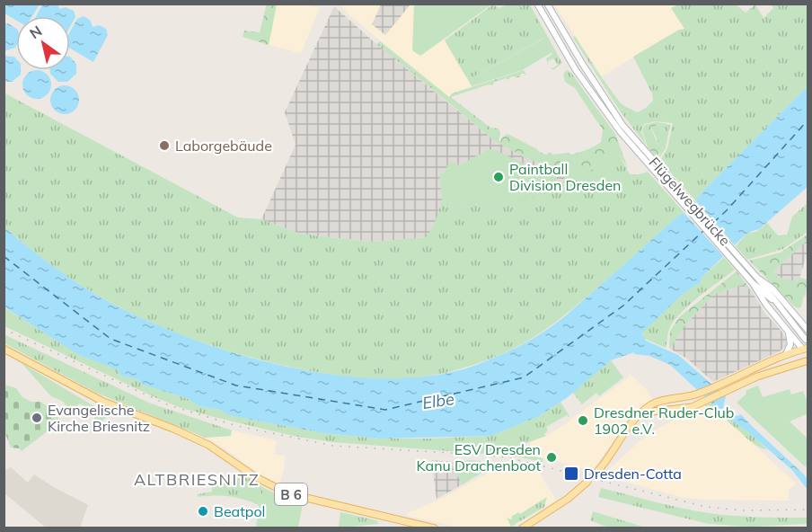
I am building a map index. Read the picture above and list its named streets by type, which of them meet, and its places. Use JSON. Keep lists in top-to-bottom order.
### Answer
{
  "streets": {
    "main road": ["Flügelwegbrücke", "B 6"]
  },
  "districts": ["ALTBRIESNITZ"],
  "water": ["Elbe"],
  "places": {
    "other": [
      "Laborgebäude",
      "Paintball Division Dresden",
      "Evangelische Kirche Briesnitz",
      "Dresdner Ruder-Club 1902 e.V.",
      "ESV Dresden Kanu Drachenboot",
      "Beatpol"
    ],
    "transit": ["Dresden-Cotta"]
  },
  "north": "top left"
}
